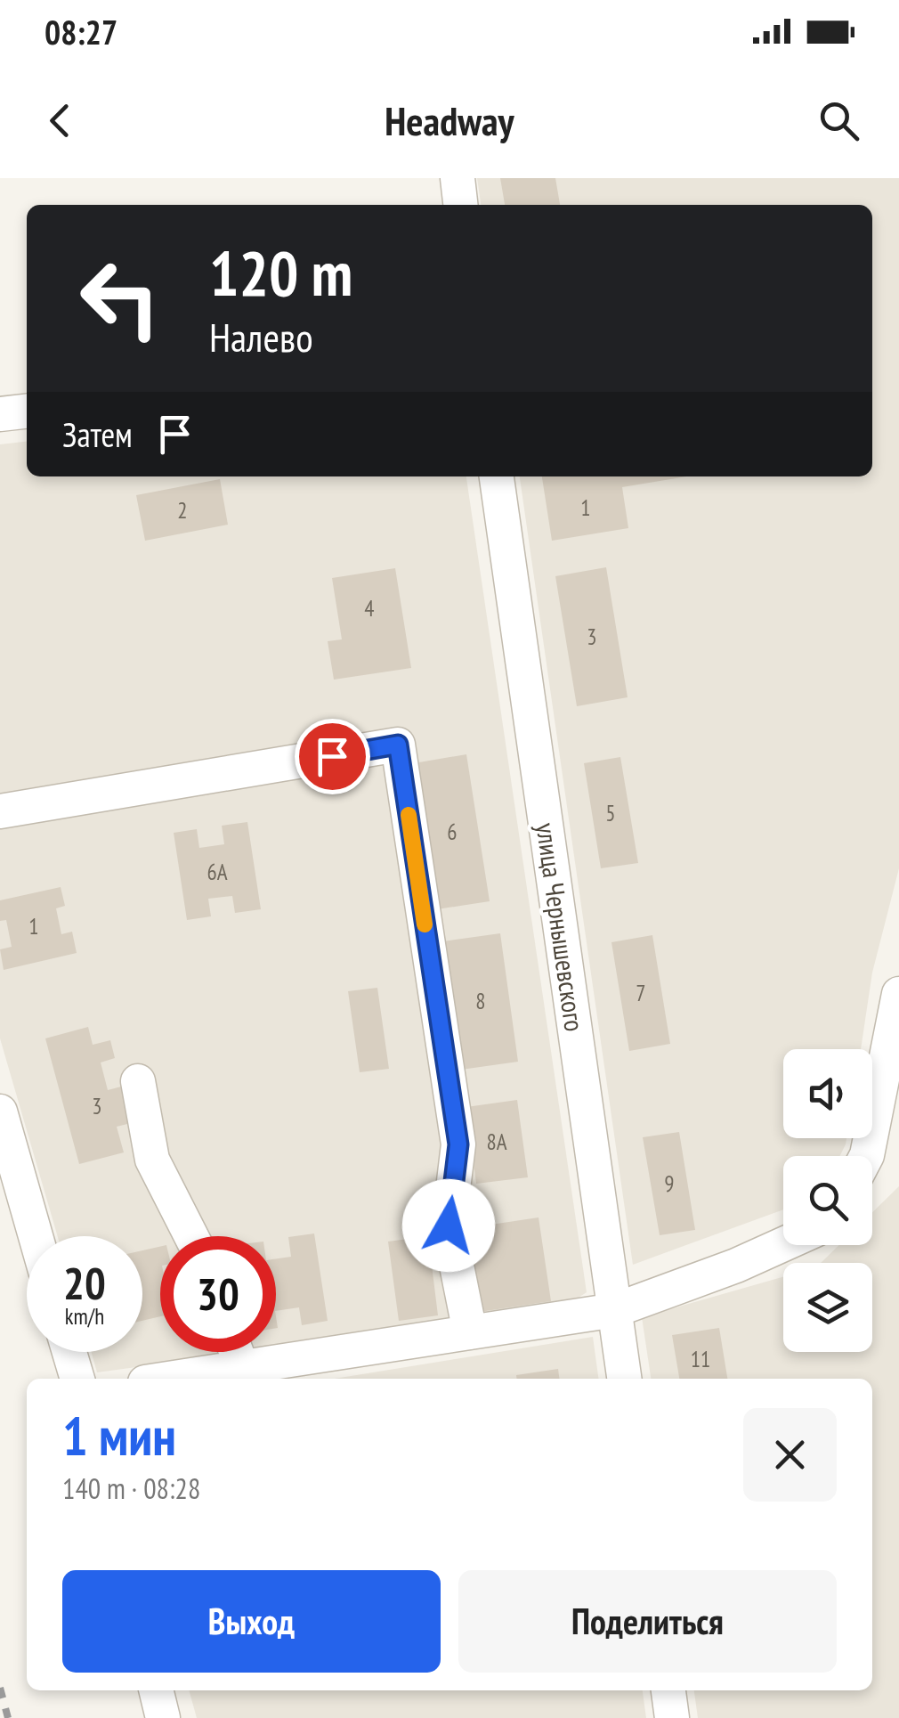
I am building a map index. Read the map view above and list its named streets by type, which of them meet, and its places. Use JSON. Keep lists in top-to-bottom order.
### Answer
{
  "streets": {
    "street": ["улица Чернышевского"]
  },
  "house_numbers": [
    "1",
    "2",
    "4",
    "3",
    "5",
    "6",
    "6А",
    "1",
    "7",
    "8",
    "3",
    "8А",
    "9",
    "11"
  ],
  "page": {
    "status": "08:27",
    "header": "Headway",
    "turn": ["120 m", "Налево"],
    "then": "Затем",
    "speed": "20 km/h",
    "limit": "30",
    "heading": ["1 мин", "140 m · 08:28"],
    "buttons": ["Выход", "Поделиться"]
  }
}
